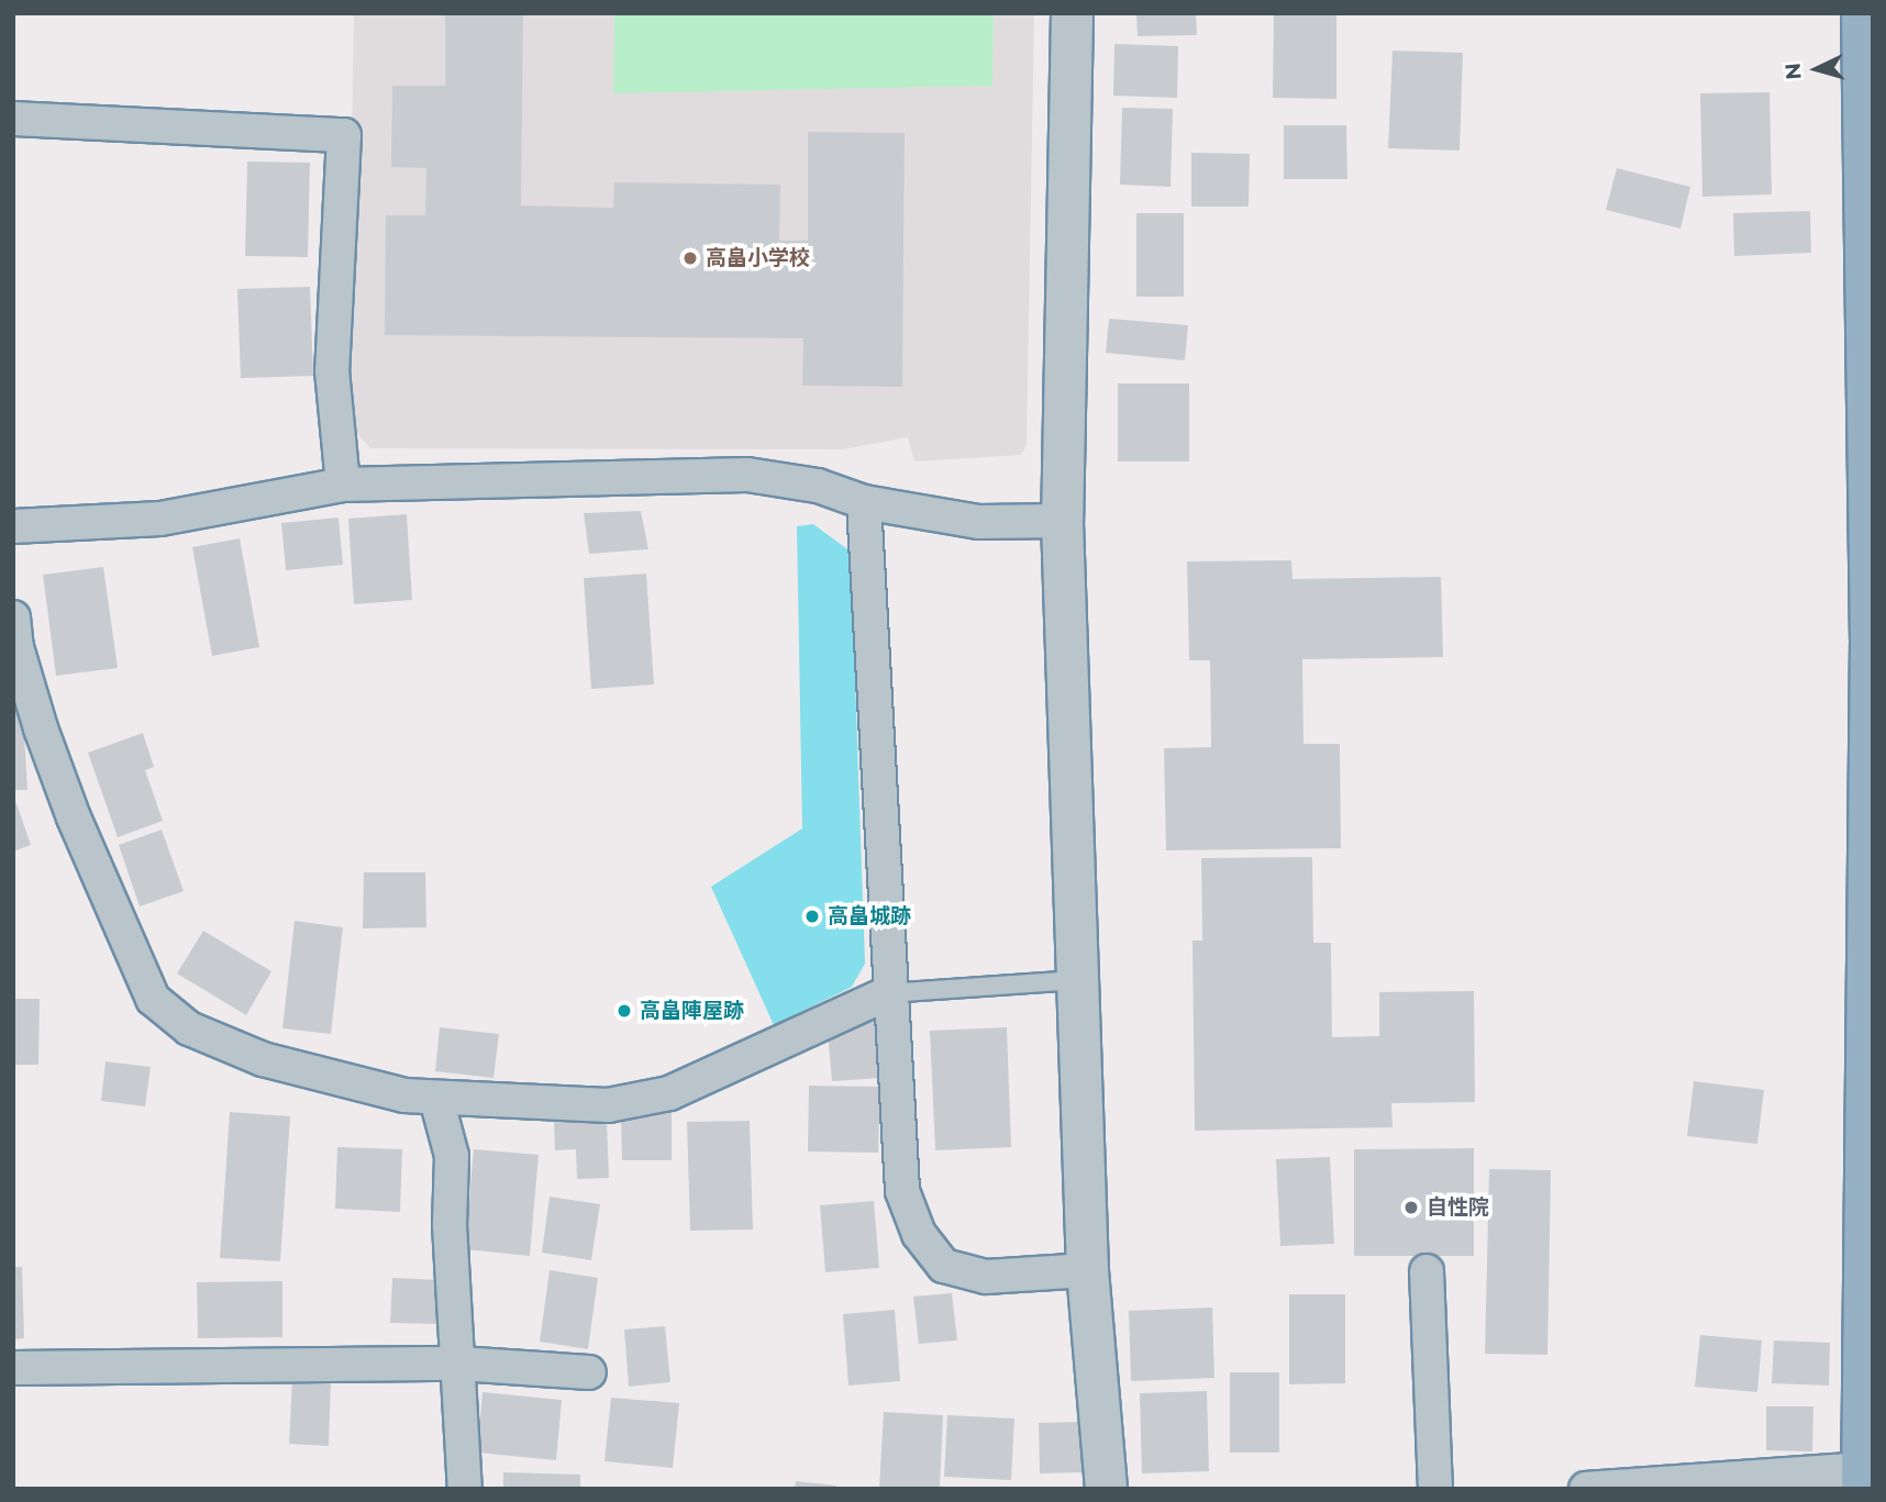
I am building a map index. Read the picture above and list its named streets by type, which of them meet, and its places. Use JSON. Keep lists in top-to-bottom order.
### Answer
{
  "places": [
    "高畠小学校",
    "高畠城跡",
    "高畠陣屋跡",
    "自性院"
  ],
  "north": "left"
}
